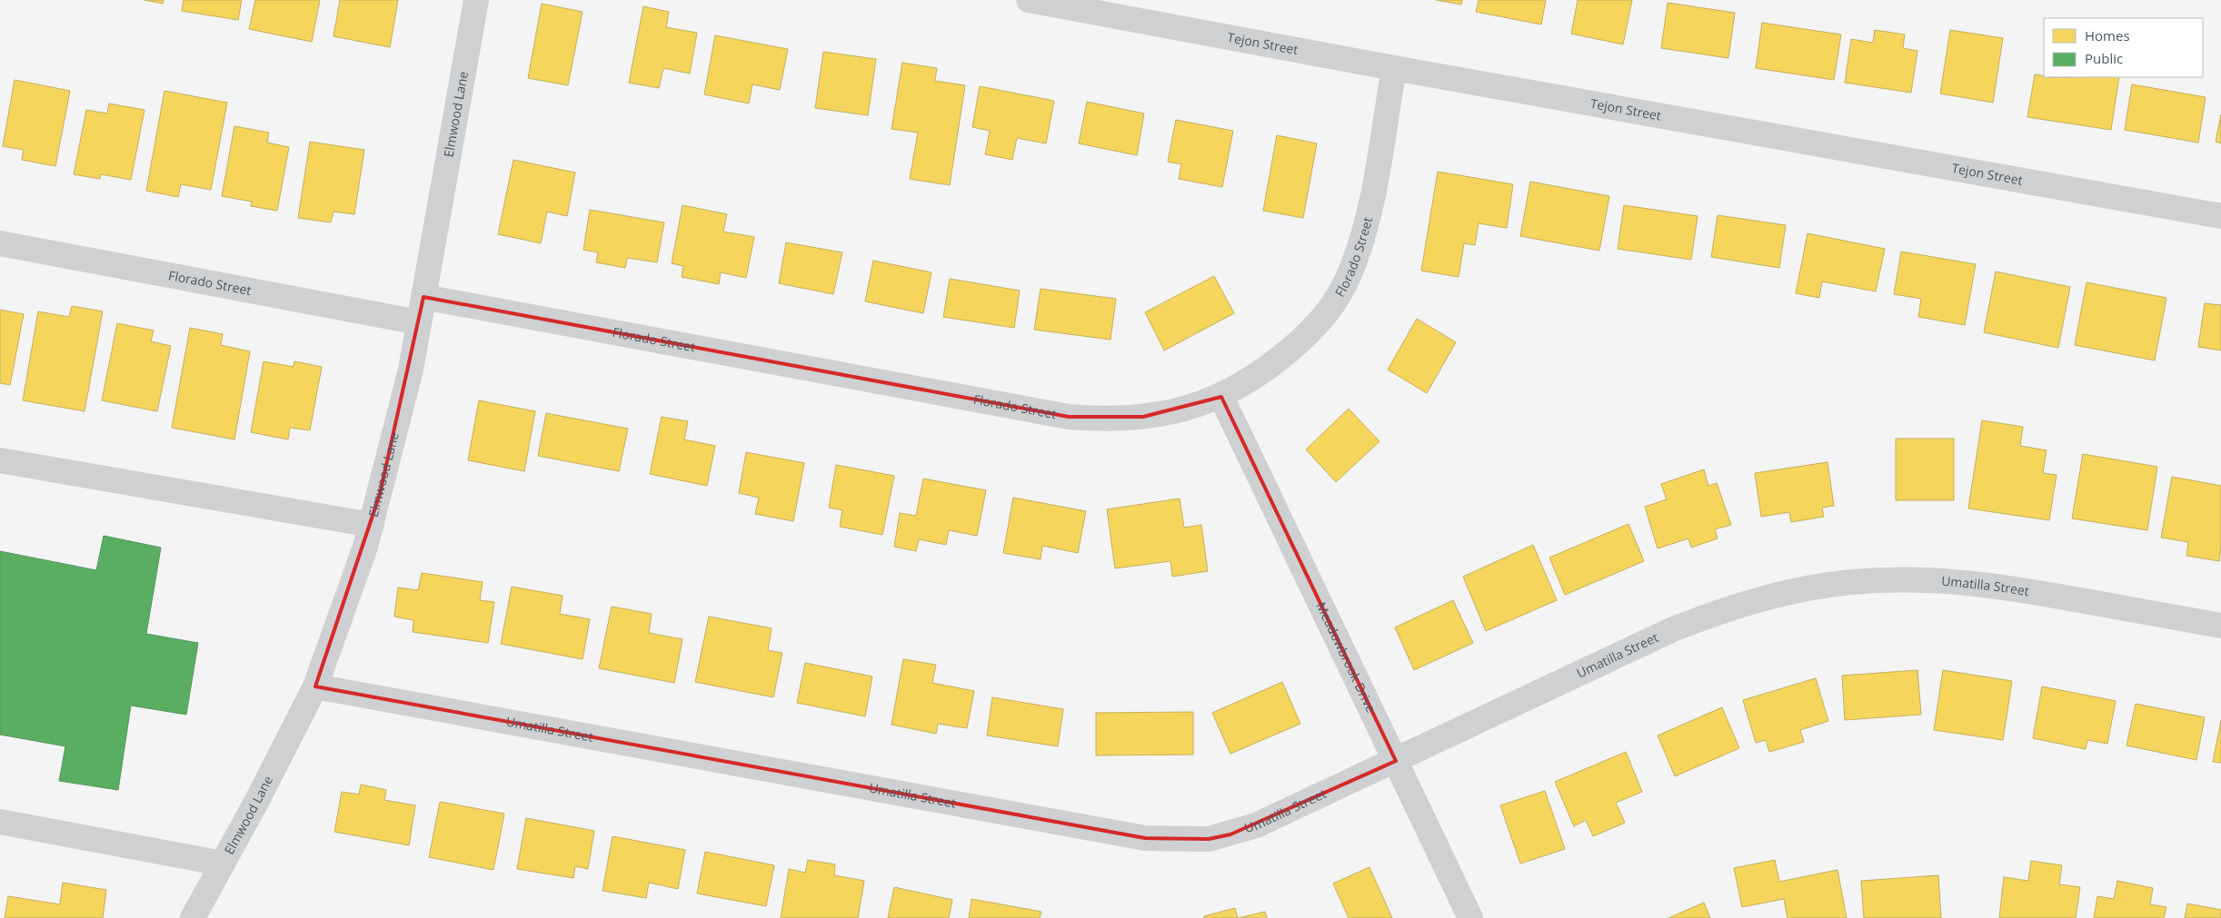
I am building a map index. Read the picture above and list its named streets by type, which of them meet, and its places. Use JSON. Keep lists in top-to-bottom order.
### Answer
{
  "streets": {
    "street": [
      "Tejon Street",
      "Elmwood Lane",
      "Florado Street",
      "Umatilla Street",
      "Meadowbrook Drive"
    ]
  },
  "crossings": [
    ["Tejon Street", "Florado Street"],
    ["Elmwood Lane", "Florado Street"],
    ["Elmwood Lane", "Umatilla Street"],
    ["Florado Street", "Meadowbrook Drive"],
    ["Umatilla Street", "Meadowbrook Drive"]
  ],
  "legend": ["Homes", "Public"]
}
